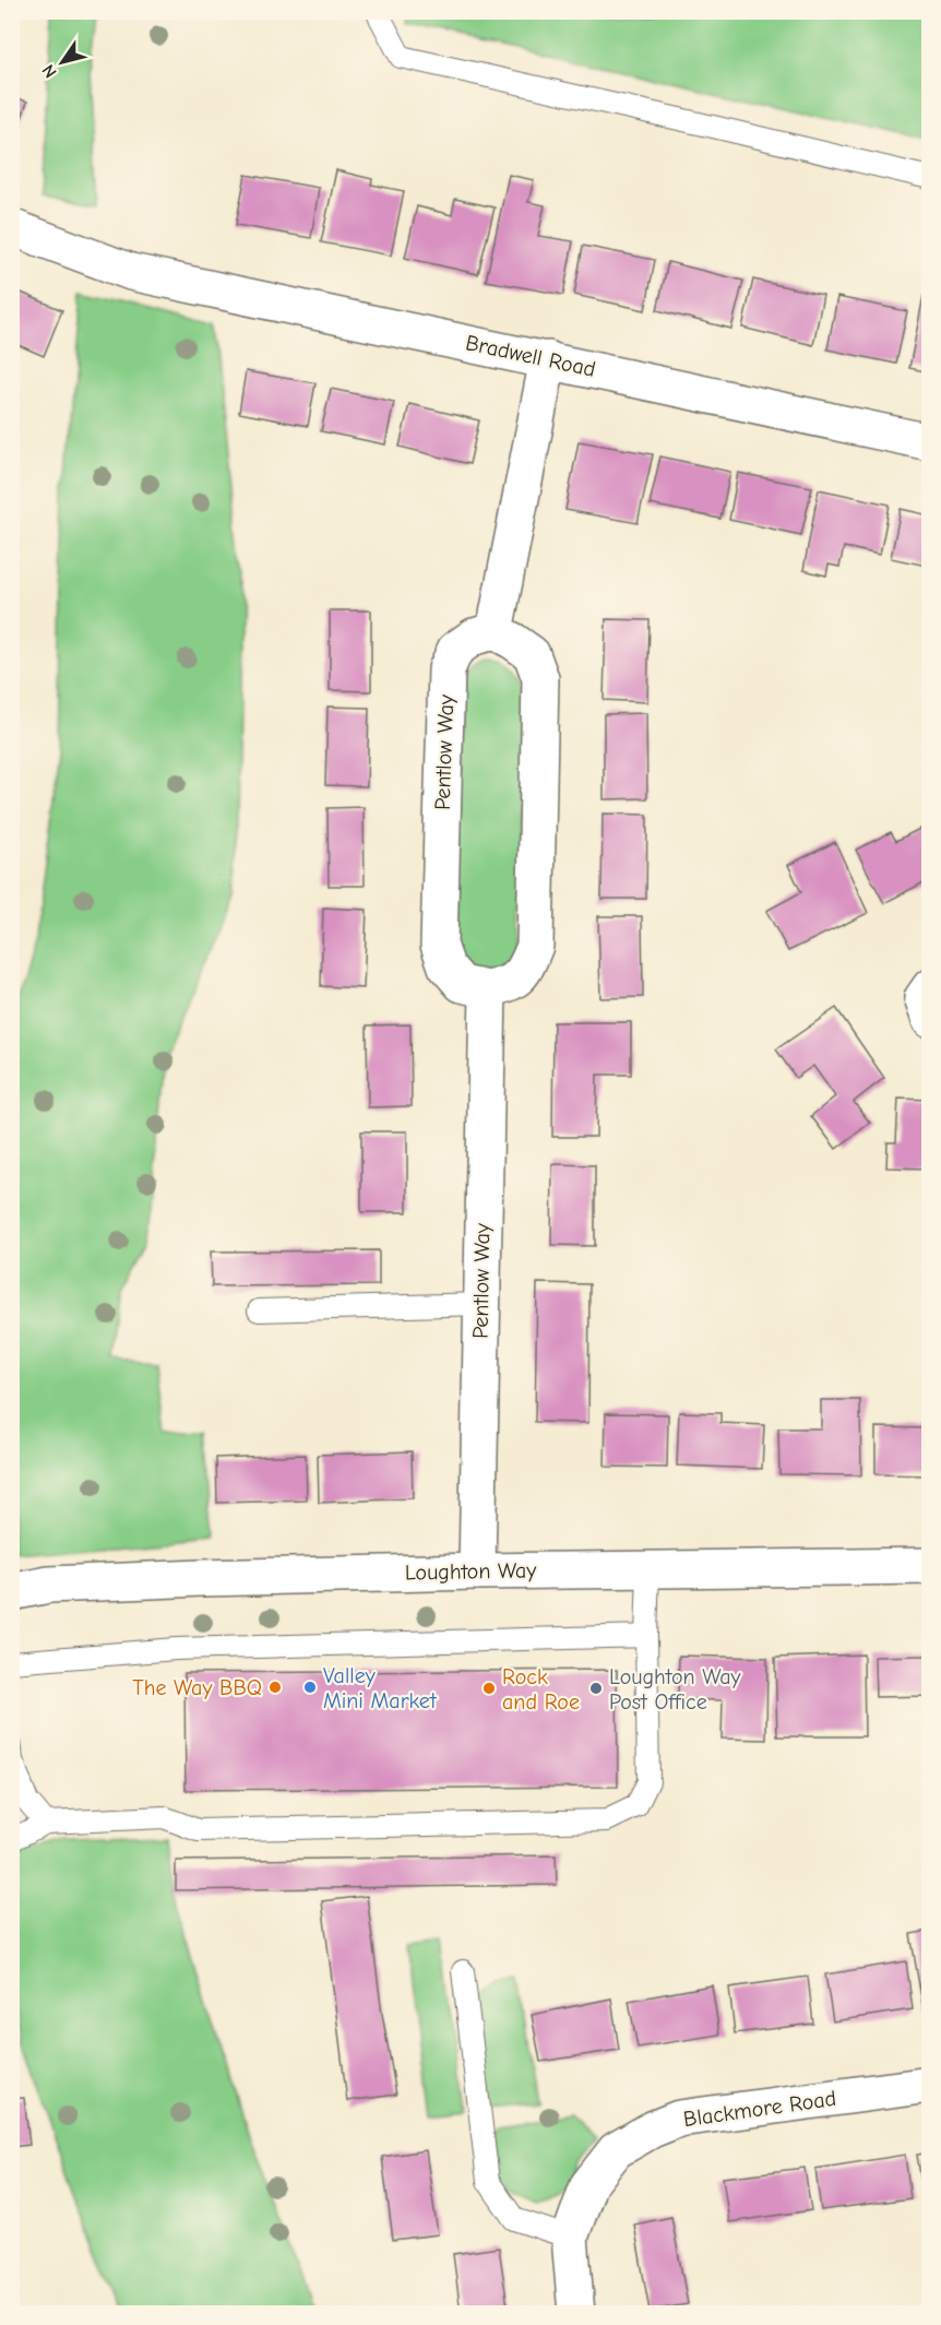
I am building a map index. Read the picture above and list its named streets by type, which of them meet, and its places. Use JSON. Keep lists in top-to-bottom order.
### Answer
{
  "streets": {
    "street": [
      "Bradwell Road",
      "Pentlow Way",
      "Loughton Way",
      "Blackmore Road"
    ]
  },
  "crossings": [
    ["Pentlow Way", "Loughton Way"]
  ],
  "places": [
    "The Way BBQ",
    "Valley Mini Market",
    "Rock and Roe",
    "Loughton Way Post Office"
  ],
  "north": "bottom left"
}
